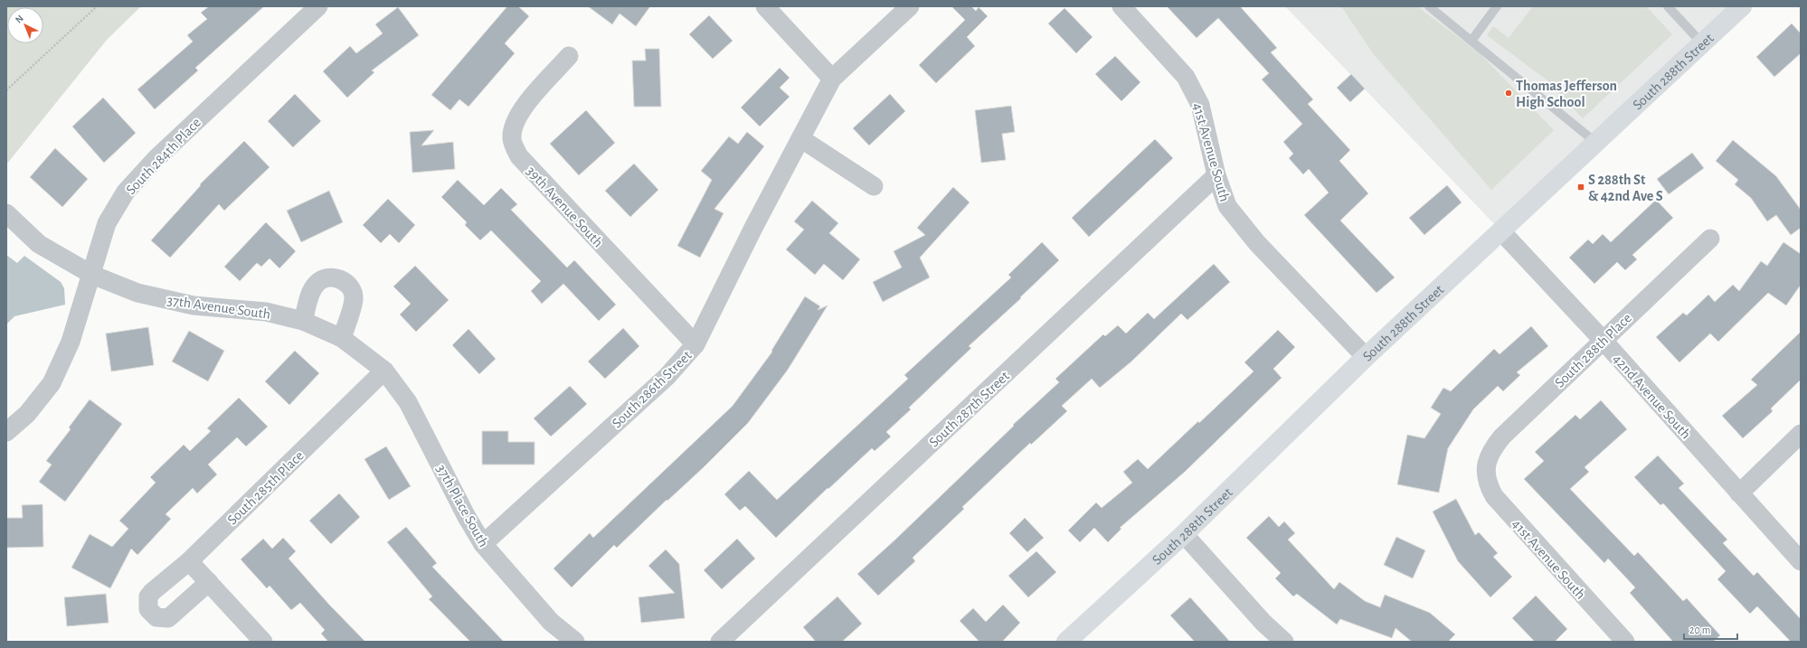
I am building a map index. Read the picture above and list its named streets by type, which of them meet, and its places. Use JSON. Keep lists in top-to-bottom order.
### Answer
{
  "streets": {
    "main road": ["South 288th Street"],
    "street": [
      "41st Avenue South",
      "South 284th Place",
      "39th Avenue South",
      "37th Avenue South",
      "South 288th Place",
      "South 286th Street",
      "42nd Avenue South",
      "South 287th Street",
      "South 285th Place",
      "37th Place South"
    ]
  },
  "crossings": [
    ["South 288th Street", "41st Avenue South"],
    ["South 288th Street", "42nd Avenue South"],
    ["41st Avenue South", "South 288th Place"],
    ["41st Avenue South", "South 287th Street"],
    ["South 284th Place", "37th Avenue South"],
    ["39th Avenue South", "South 286th Street"],
    ["37th Avenue South", "South 285th Place"],
    ["37th Avenue South", "37th Place South"],
    ["South 288th Place", "42nd Avenue South"],
    ["South 286th Street", "37th Place South"],
    ["South 285th Place", "37th Place South"]
  ],
  "places": {
    "other": ["Thomas Jefferson High School"],
    "transit": ["S 288th St & 42nd Ave S"]
  },
  "scale_bar": "20 m",
  "north": "top left"
}
